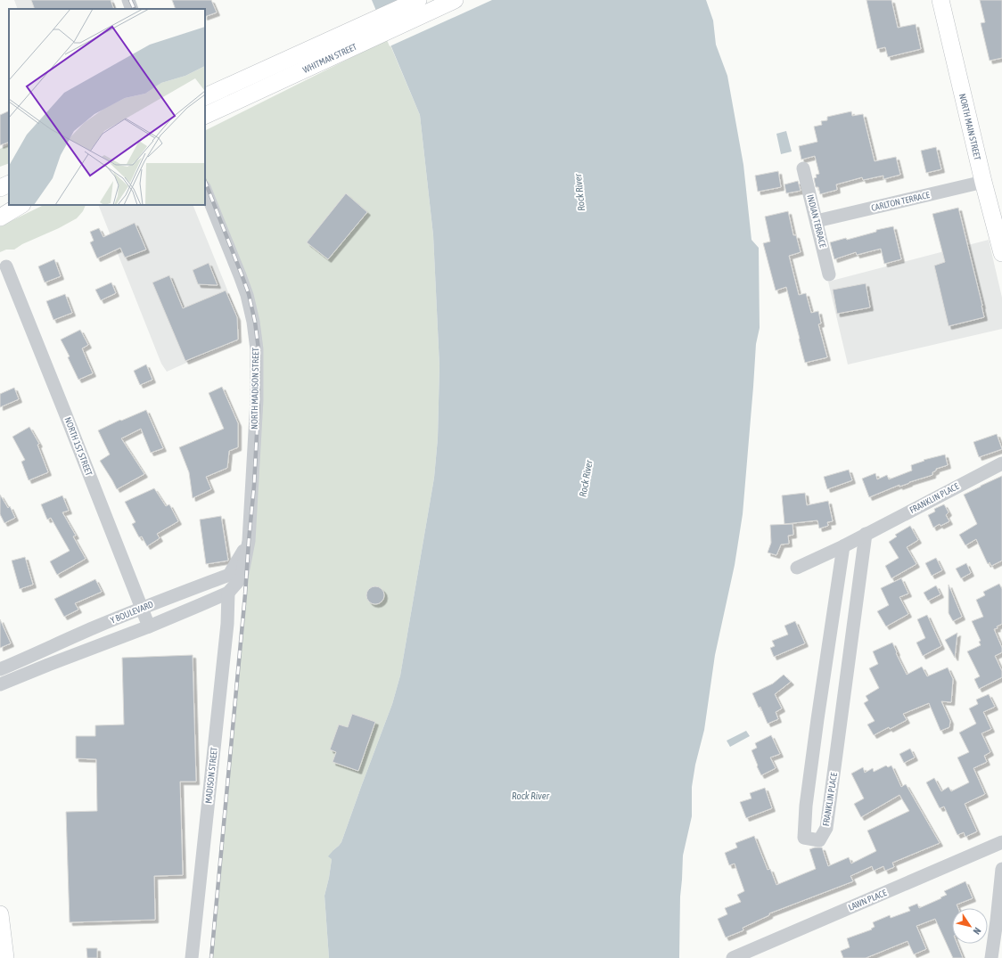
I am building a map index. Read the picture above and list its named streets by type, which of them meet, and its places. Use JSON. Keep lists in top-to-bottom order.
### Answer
{
  "streets": {
    "main road": ["WHITMAN STREET", "NORTH MAIN STREET"],
    "street": [
      "CARLTON TERRACE",
      "INDIAN TERRACE",
      "NORTH MADISON STREET",
      "NORTH 1ST STREET",
      "FRANKLIN PLACE",
      "Y BOULEVARD",
      "MADISON STREET",
      "LAWN PLACE"
    ]
  },
  "crossings": [
    ["NORTH MAIN STREET", "CARLTON TERRACE"],
    ["CARLTON TERRACE", "INDIAN TERRACE"],
    ["NORTH MADISON STREET", "Y BOULEVARD"],
    ["NORTH MADISON STREET", "MADISON STREET"],
    ["NORTH 1ST STREET", "Y BOULEVARD"]
  ],
  "water": ["Rock River"],
  "north": "bottom right"
}
